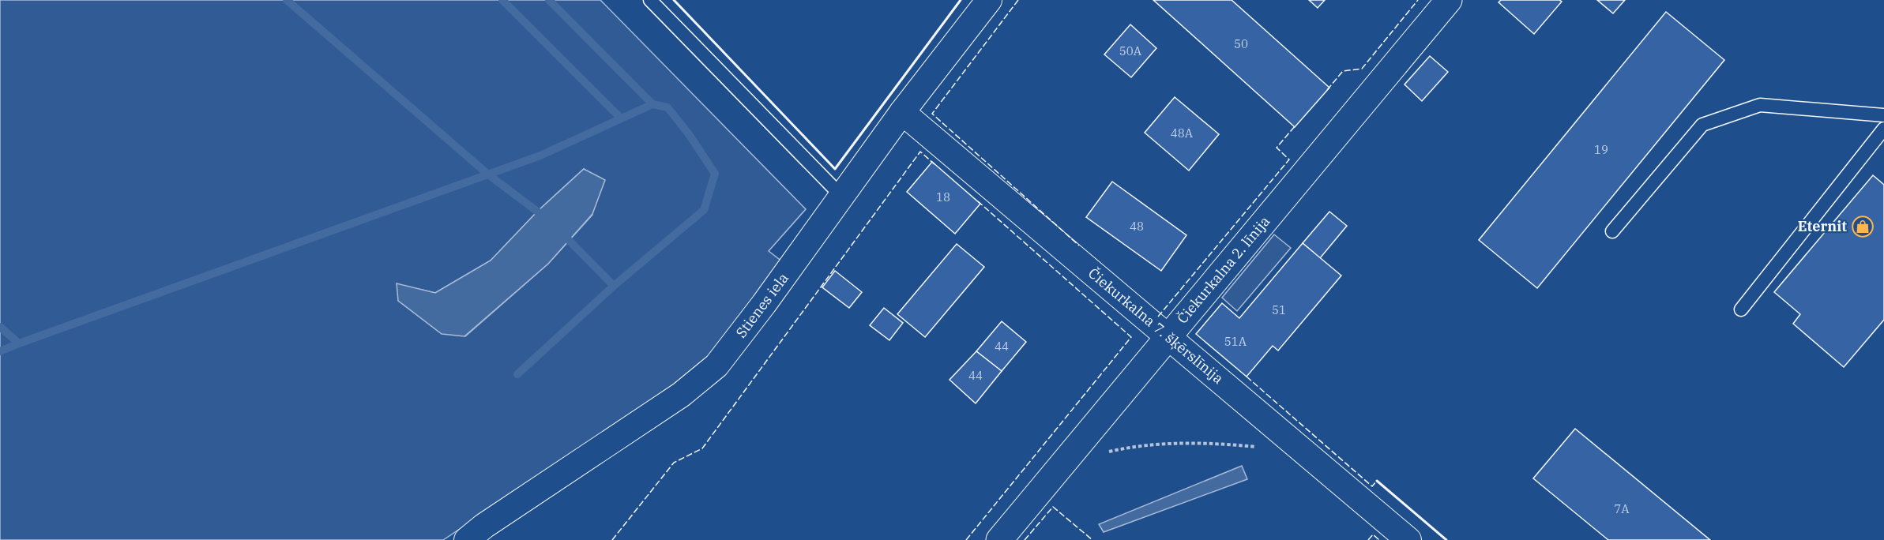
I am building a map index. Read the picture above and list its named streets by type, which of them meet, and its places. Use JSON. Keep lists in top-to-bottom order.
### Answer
{
  "streets": {
    "street": ["Čiekurkalna 2. līnija", "Stienes iela", "Čiekurkalna 7. šķērslīnija"]
  },
  "crossings": [
    ["Čiekurkalna 2. līnija", "Čiekurkalna 7. šķērslīnija"],
    ["Stienes iela", "Čiekurkalna 7. šķērslīnija"]
  ],
  "places": {
    "shop": ["Eternit"]
  },
  "house_numbers": [
    "50",
    "50A",
    "48A",
    "19",
    "18",
    "48",
    "51",
    "51A",
    "44",
    "44",
    "7A"
  ]
}
